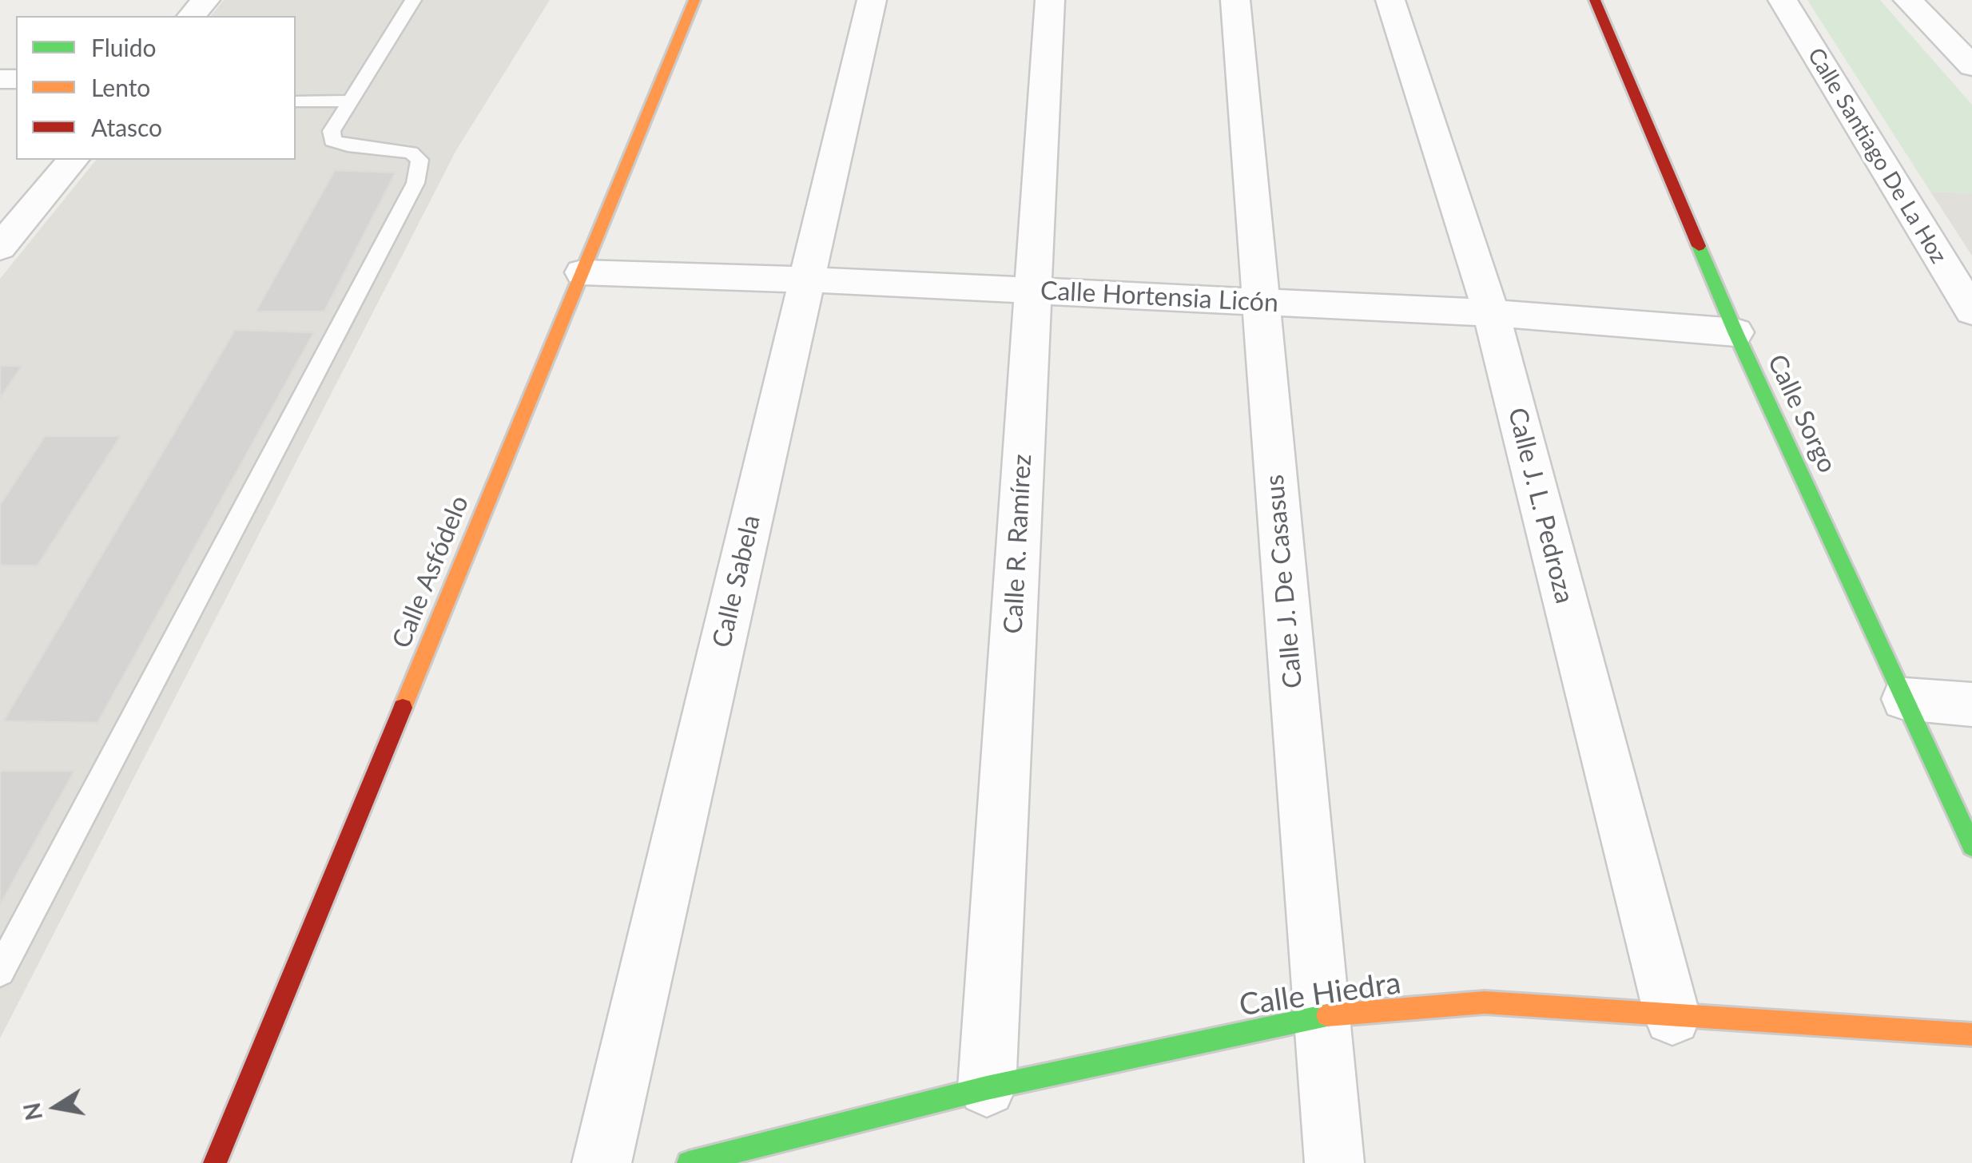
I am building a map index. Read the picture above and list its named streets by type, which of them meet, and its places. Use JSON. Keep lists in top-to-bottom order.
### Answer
{
  "streets": {
    "street": [
      "Calle Santiago De La Hoz",
      "Calle Hortensia Licón",
      "Calle Sorgo",
      "Calle J. L. Pedroza",
      "Calle R. Ramírez",
      "Calle Asfódelo",
      "Calle Sabela",
      "Calle J. De Casasus",
      "Calle Hiedra"
    ]
  },
  "crossings": [
    ["Calle Hortensia Licón", "Calle Sorgo"],
    ["Calle Hortensia Licón", "Calle J. L. Pedroza"],
    ["Calle Hortensia Licón", "Calle R. Ramírez"],
    ["Calle Hortensia Licón", "Calle Asfódelo"],
    ["Calle Hortensia Licón", "Calle Sabela"],
    ["Calle Hortensia Licón", "Calle J. De Casasus"],
    ["Calle J. L. Pedroza", "Calle Hiedra"],
    ["Calle R. Ramírez", "Calle Hiedra"],
    ["Calle J. De Casasus", "Calle Hiedra"]
  ],
  "legend": ["Fluido", "Lento", "Atasco"],
  "north": "left"
}
